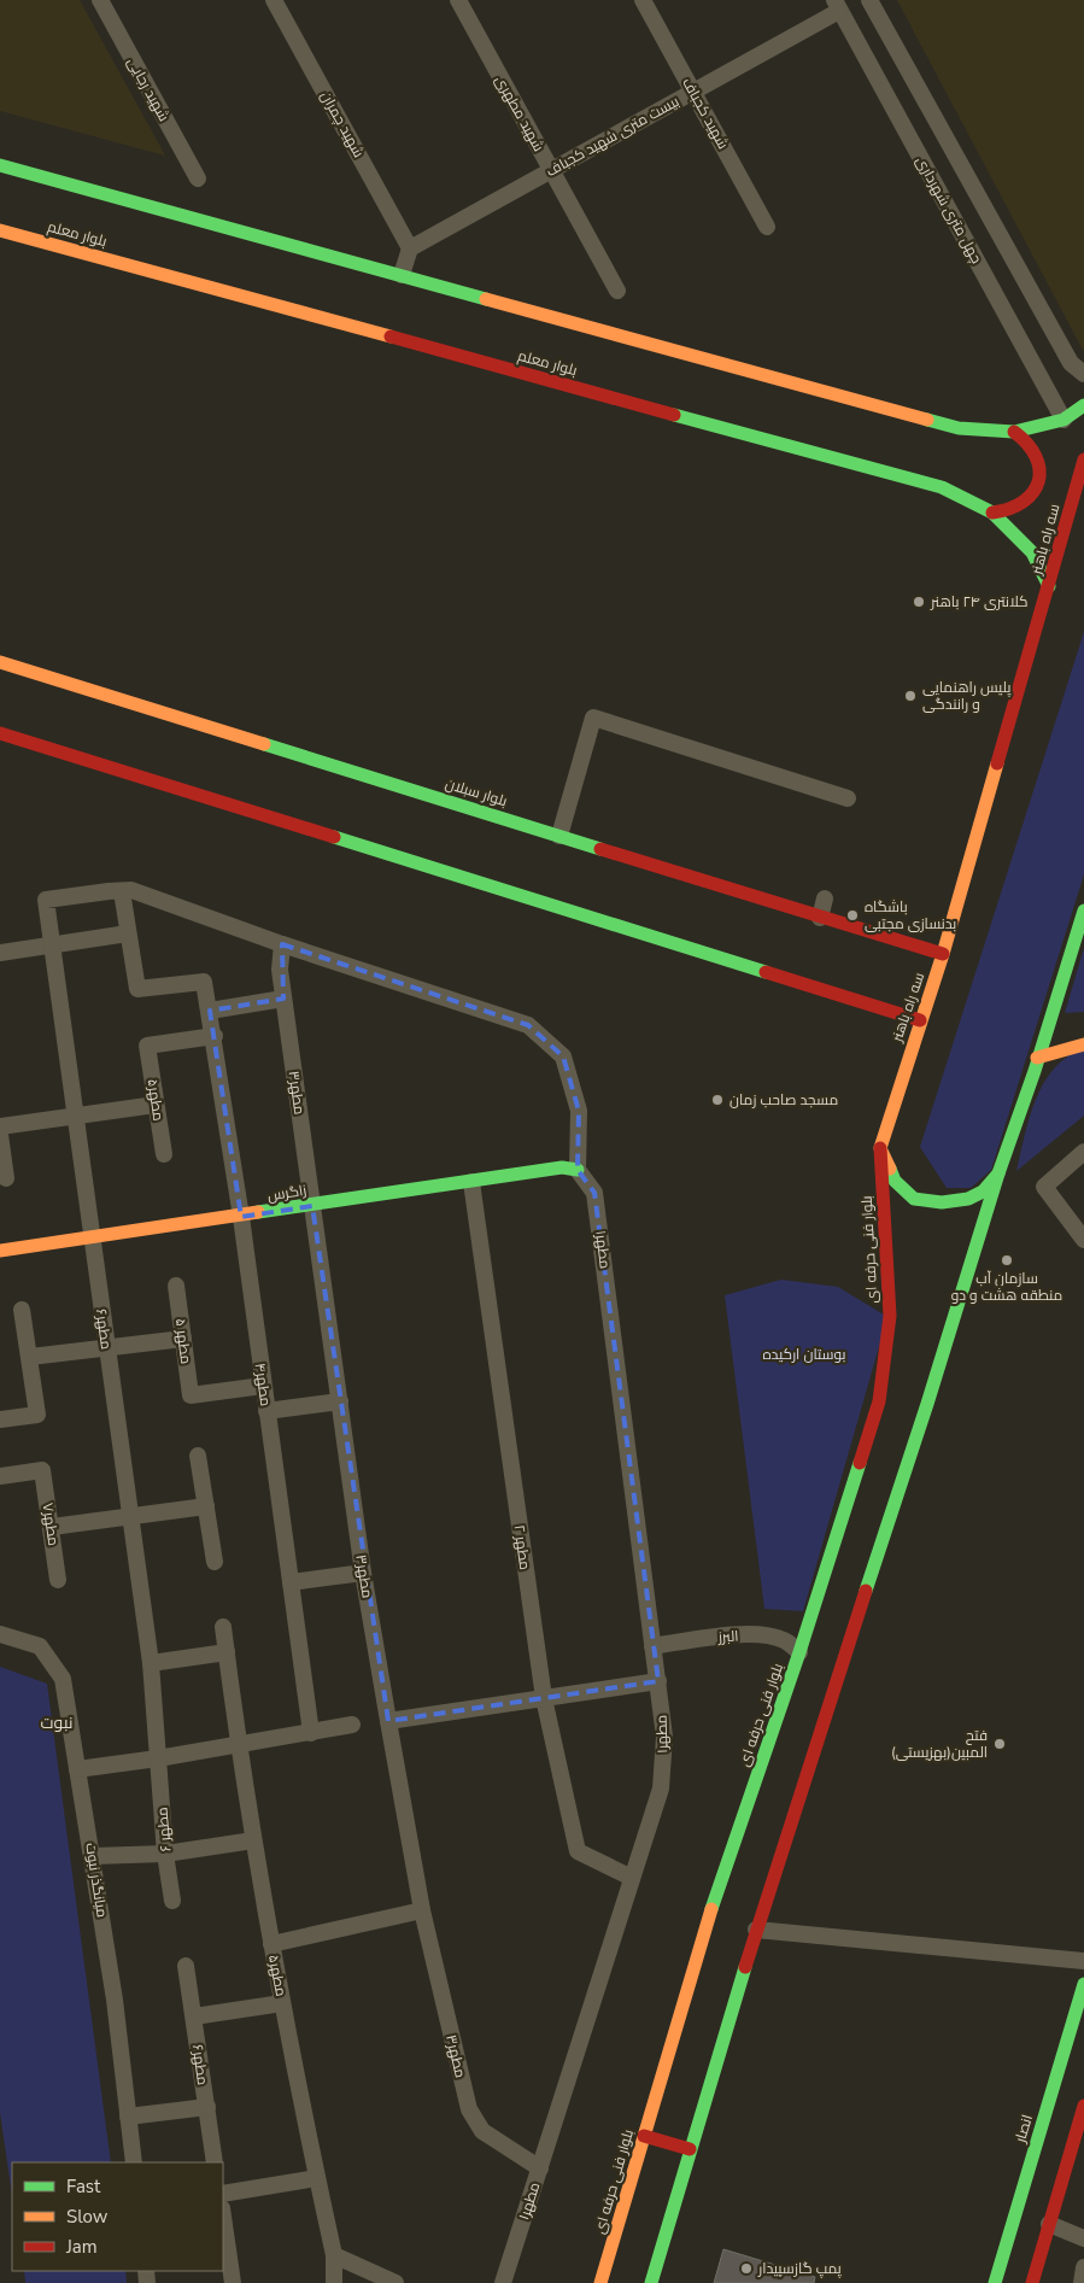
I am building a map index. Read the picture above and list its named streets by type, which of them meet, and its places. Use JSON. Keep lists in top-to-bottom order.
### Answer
{
  "streets": {
    "main road": [
      "بلوار معلم",
      "سه راه باهنر",
      "بلوار سبلان",
      "زاگرس",
      "بلوار فنی حرفه ای",
      "انصار"
    ],
    "street": [
      "شهید رجایی",
      "شهید مطهری",
      "شهید کجباف",
      "شهید چمران",
      "بیست متری شهید کجباف",
      "چهل متری شهرداری",
      "مطهر۳",
      "مطهر۵",
      "مطهر۱",
      "مطهر۶",
      "مطهر ۵",
      "مطهر۴",
      "مطهر۷",
      "مطهر ۲",
      "البرز",
      "مطهر ۶",
      "میانگذر نبوت"
    ]
  },
  "crossings": [
    ["شهید مطهری", "بیست متری شهید کجباف"],
    ["شهید کجباف", "بیست متری شهید کجباف"],
    ["شهید چمران", "بیست متری شهید کجباف"],
    ["بیست متری شهید کجباف", "چهل متری شهرداری"],
    ["بلوار معلم", "سه راه باهنر"],
    ["سه راه باهنر", "بلوار سبلان"],
    ["سه راه باهنر", "بلوار فنی حرفه ای"],
    ["مطهر۳", "زاگرس"],
    ["مطهر۳", "مطهر۱"],
    ["مطهر۵", "مطهر۴"],
    ["زاگرس", "مطهر۱"],
    ["زاگرس", "مطهر۶"],
    ["زاگرس", "مطهر۴"],
    ["زاگرس", "مطهر ۲"],
    ["مطهر۱", "مطهر ۲"],
    ["مطهر۱", "البرز"],
    ["بلوار فنی حرفه ای", "البرز"],
    ["مطهر۶", "مطهر ۶"],
    ["مطهر ۵", "مطهر۴"]
  ],
  "districts": ["نبوت"],
  "parks": ["بوستان ارکیده"],
  "places": [
    "کلانتری ۲۴ باهنر",
    "پلیس راهنمایی و رانندگی",
    "باشگاه بدنسازی مجتبی",
    "مسجد صاحب زمان",
    "سازمان آب منطقه هشت و دو",
    "فتح المبین(بهزیستی)",
    "پمپ گازسپیدار"
  ],
  "legend": ["Fast", "Slow", "Jam"]
}
